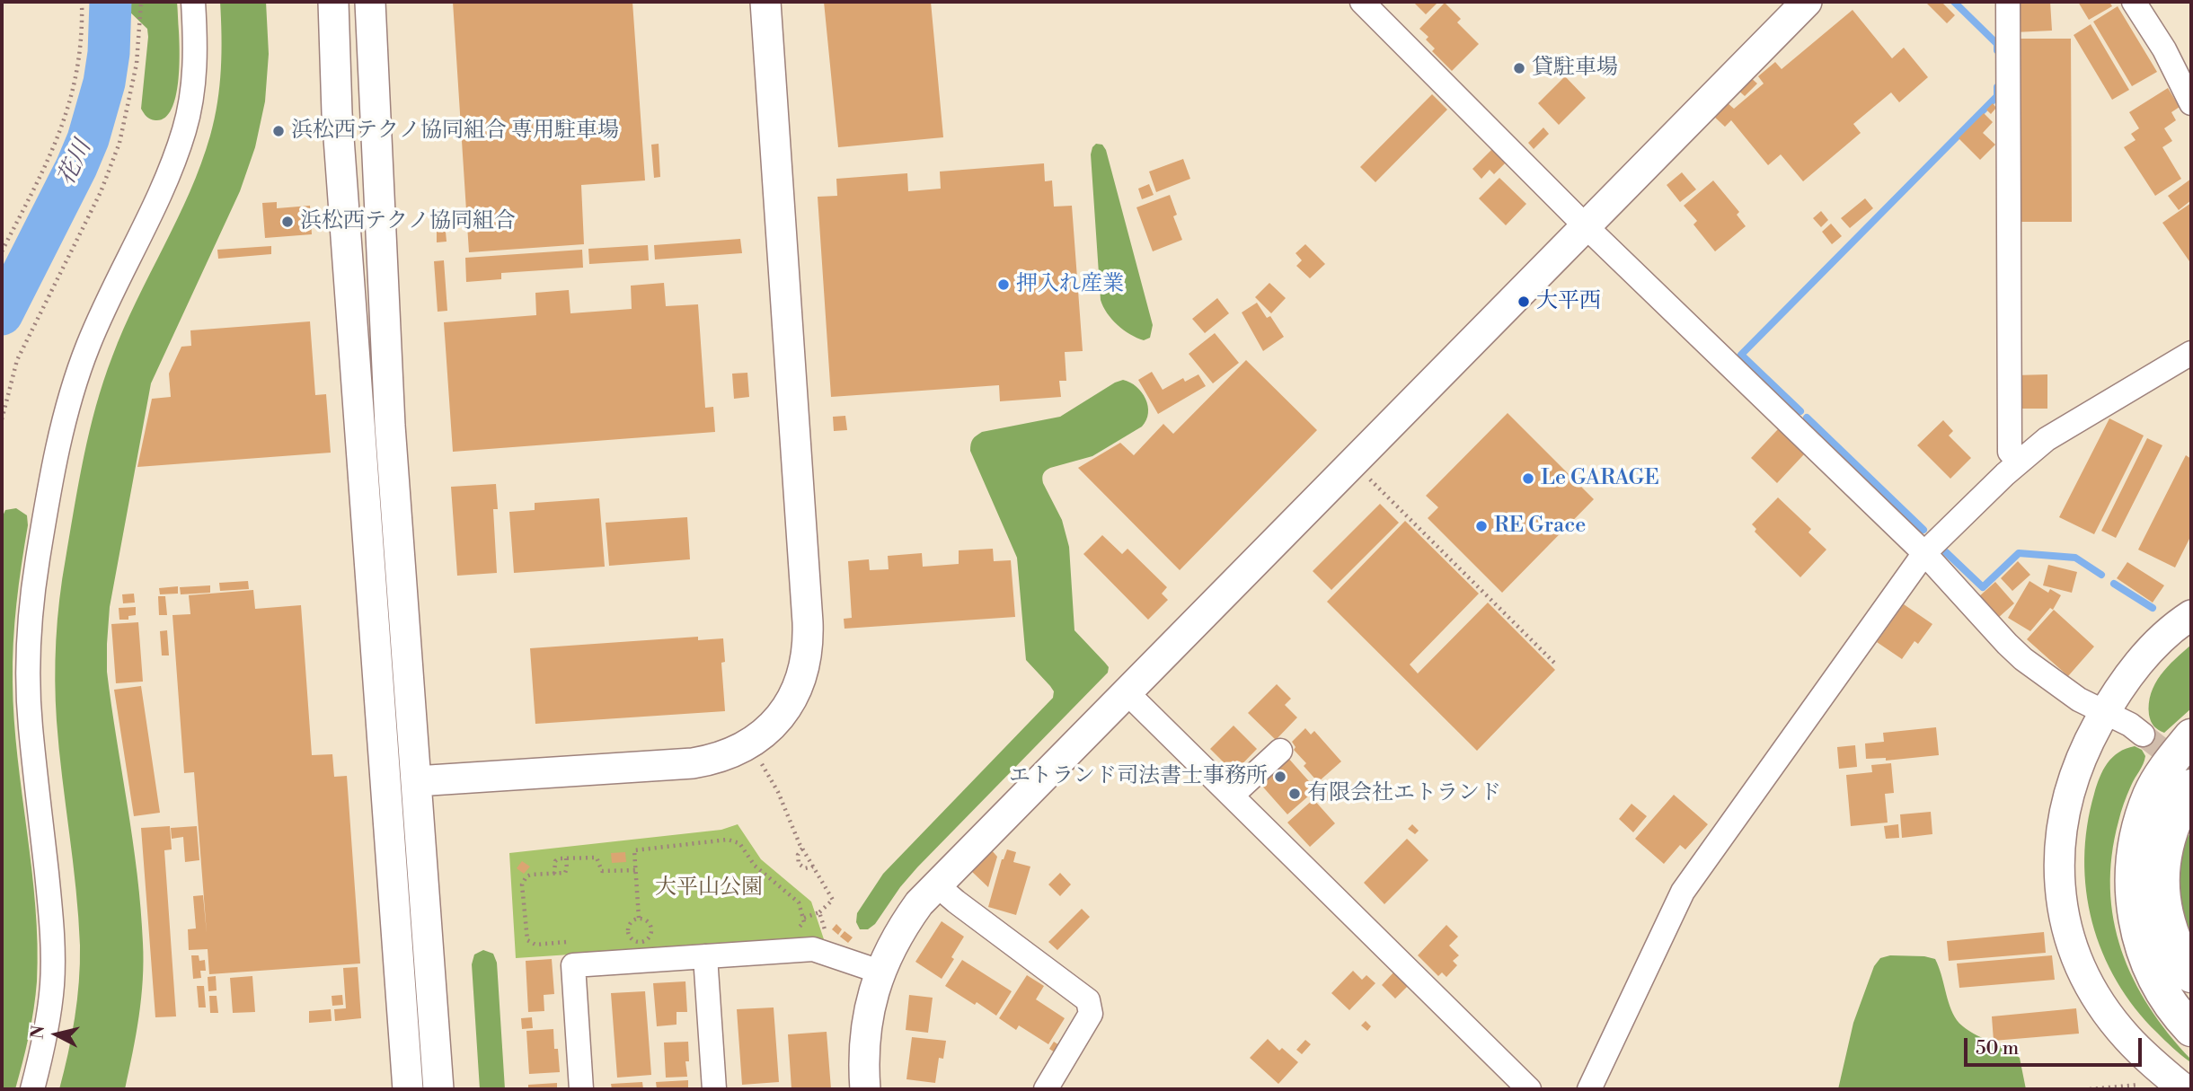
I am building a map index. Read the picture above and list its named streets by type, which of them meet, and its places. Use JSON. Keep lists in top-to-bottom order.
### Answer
{
  "water": ["花川"],
  "parks": ["大平山公園"],
  "places": [
    "貸駐車場",
    "浜松西テクノ協同組合 専用駐車場",
    "浜松西テクノ協同組合",
    "押入れ産業",
    "大平西",
    "Le GARAGE",
    "RE Grace",
    "エトランド司法書士事務所",
    "有限会社エトランド"
  ],
  "scale_bar": "50 m",
  "north": "left"
}
